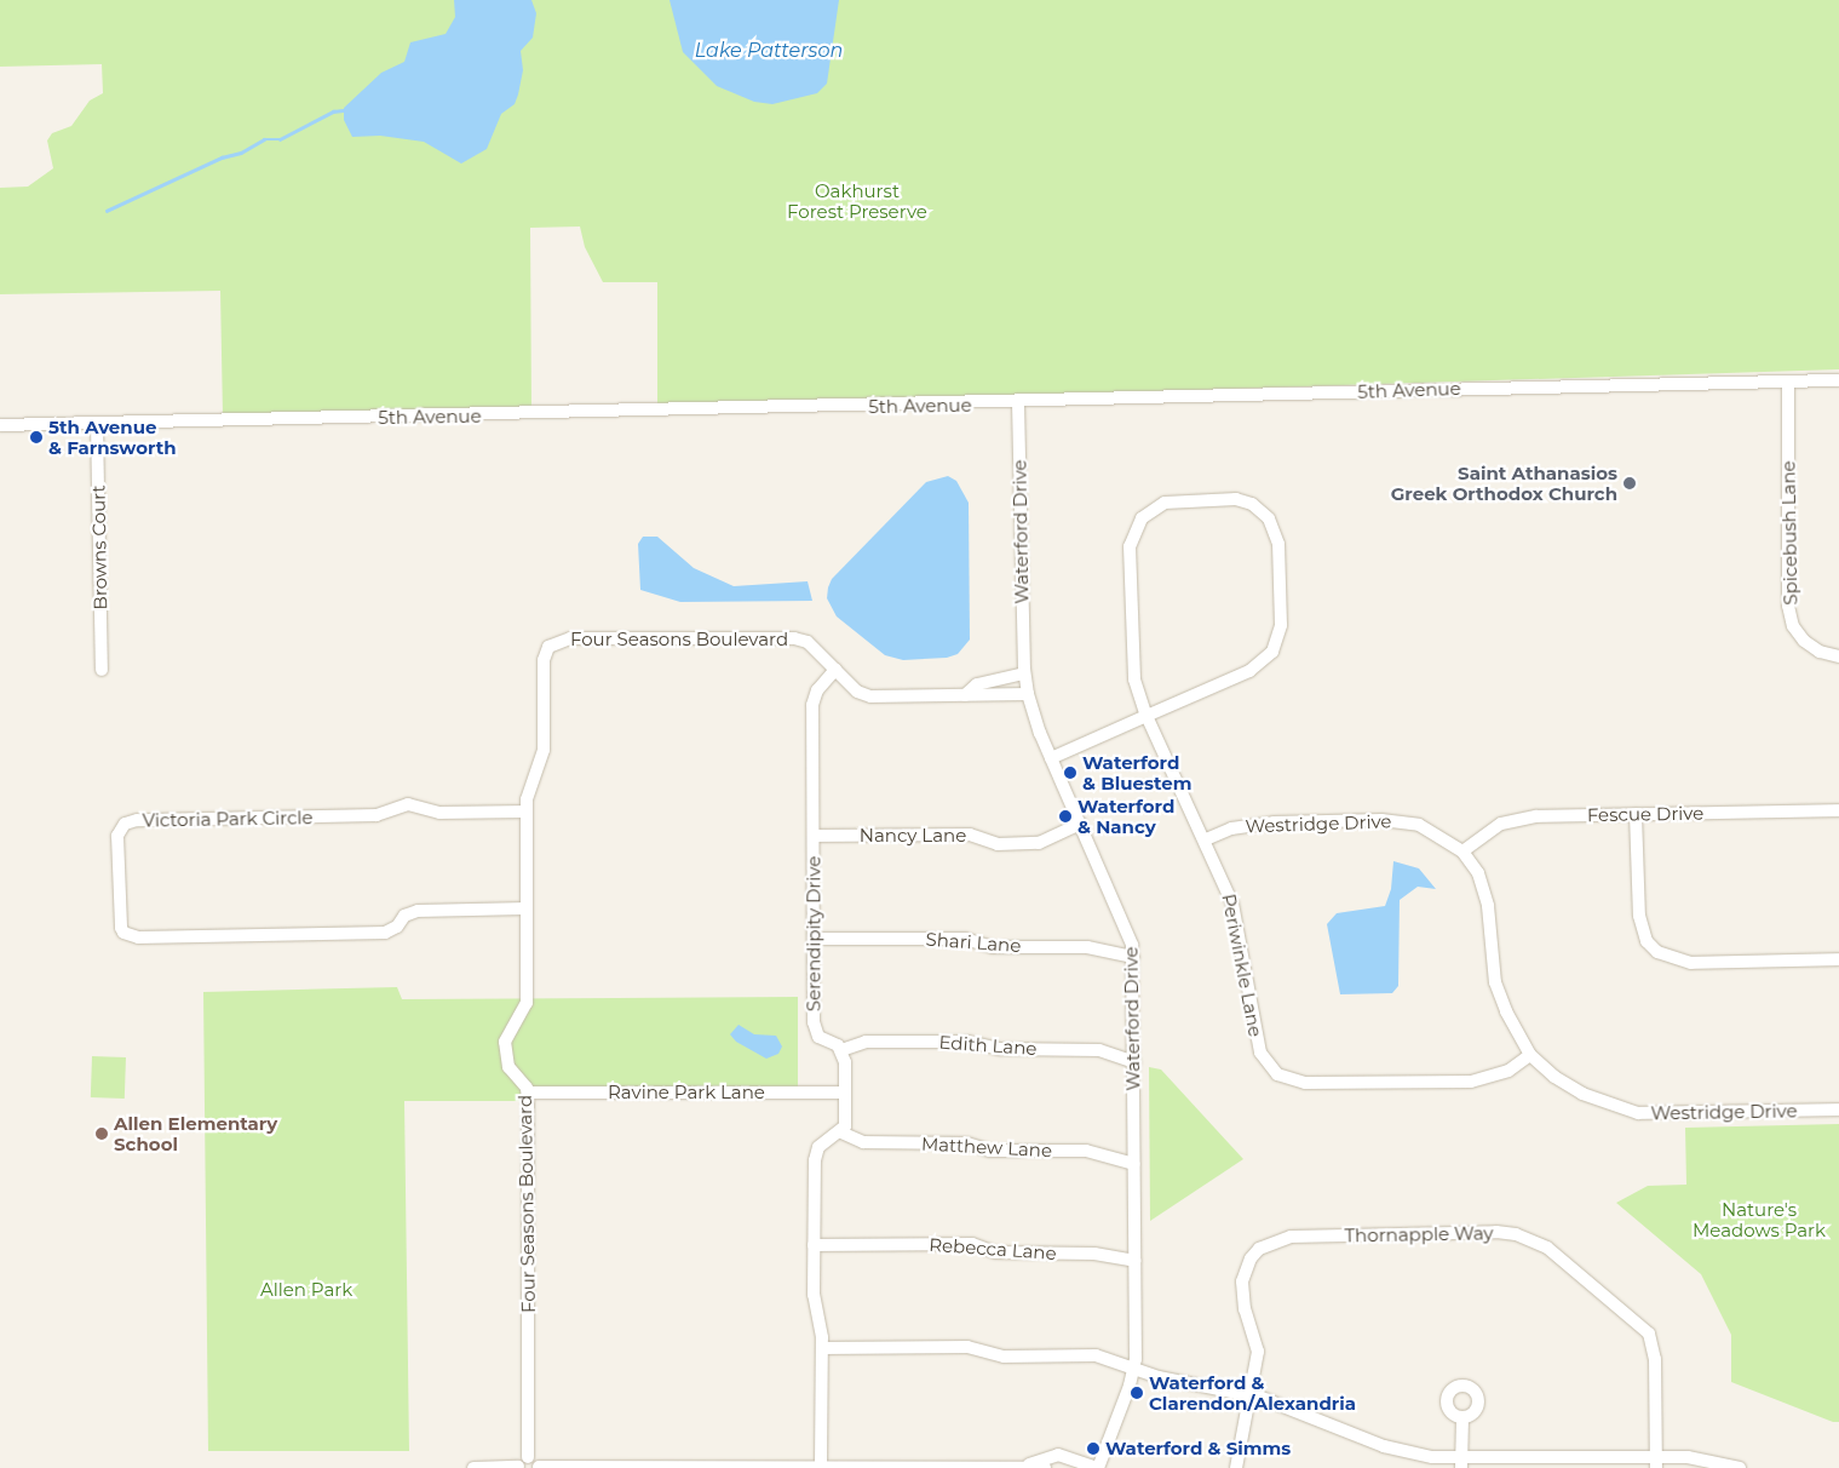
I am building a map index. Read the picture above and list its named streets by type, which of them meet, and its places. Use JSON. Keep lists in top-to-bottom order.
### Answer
{
  "streets": {
    "street": [
      "5th Avenue",
      "Waterford Drive",
      "Spicebush Lane",
      "Browns Court",
      "Four Seasons Boulevard",
      "Fescue Drive",
      "Victoria Park Circle",
      "Westridge Drive",
      "Nancy Lane",
      "Serendipity Drive",
      "Shari Lane",
      "Periwinkle Lane",
      "Edith Lane",
      "Ravine Park Lane",
      "Matthew Lane",
      "Thornapple Way",
      "Rebecca Lane"
    ]
  },
  "crossings": [
    ["5th Avenue", "Waterford Drive"],
    ["5th Avenue", "Spicebush Lane"],
    ["5th Avenue", "Browns Court"],
    ["Waterford Drive", "Four Seasons Boulevard"],
    ["Waterford Drive", "Nancy Lane"],
    ["Waterford Drive", "Shari Lane"],
    ["Waterford Drive", "Edith Lane"],
    ["Waterford Drive", "Matthew Lane"],
    ["Waterford Drive", "Rebecca Lane"],
    ["Four Seasons Boulevard", "Victoria Park Circle"],
    ["Four Seasons Boulevard", "Serendipity Drive"],
    ["Four Seasons Boulevard", "Ravine Park Lane"],
    ["Fescue Drive", "Westridge Drive"],
    ["Westridge Drive", "Periwinkle Lane"],
    ["Nancy Lane", "Serendipity Drive"],
    ["Serendipity Drive", "Shari Lane"],
    ["Serendipity Drive", "Edith Lane"]
  ],
  "water": ["Lake Patterson"],
  "parks": ["Oakhurst Forest Preserve", "Nature's Meadows Park", "Allen Park"],
  "places": [
    "5th Avenue & Farnsworth",
    "Saint Athanasios Greek Orthodox Church",
    "Waterford & Bluestem",
    "Waterford & Nancy",
    "Allen Elementary School",
    "Waterford & Clarendon/Alexandria",
    "Waterford & Simms"
  ]
}
